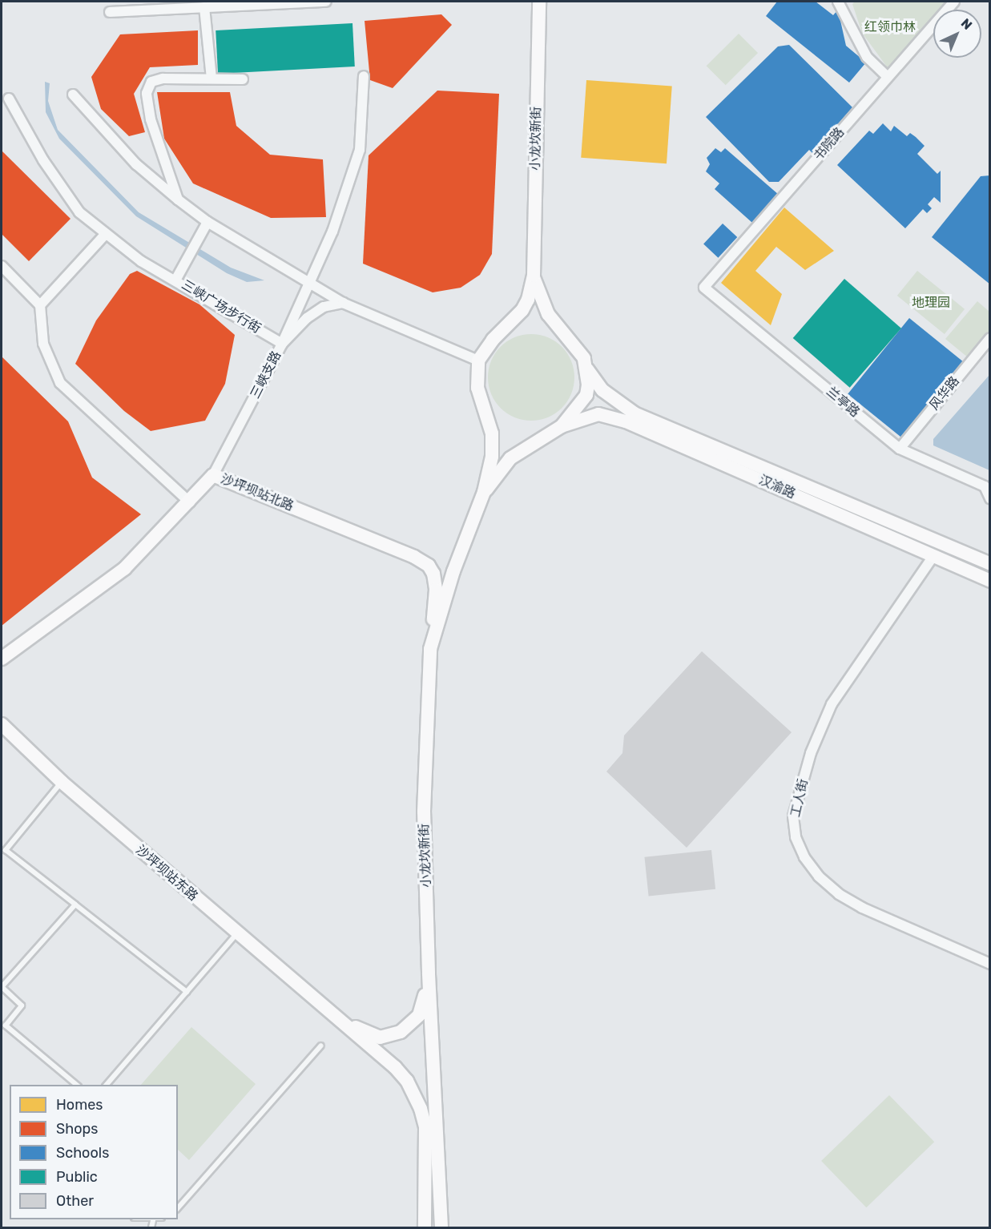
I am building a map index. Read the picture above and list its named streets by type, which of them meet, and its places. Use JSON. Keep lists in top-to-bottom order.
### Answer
{
  "streets": {
    "main road": [
      "小龙坎新街",
      "汉渝路",
      "沙坪坝站北路",
      "沙坪坝站东路"
    ],
    "street": [
      "书院路",
      "三峡广场步行街",
      "三峡支路",
      "风华路",
      "兰亭路",
      "工人街"
    ]
  },
  "crossings": [
    ["小龙坎新街", "汉渝路"],
    ["小龙坎新街", "沙坪坝站北路"],
    ["书院路", "兰亭路"],
    ["三峡广场步行街", "三峡支路"],
    ["三峡支路", "沙坪坝站北路"],
    ["风华路", "兰亭路"],
    ["汉渝路", "工人街"]
  ],
  "parks": ["红领巾林", "地理园"],
  "legend": [
    "Homes",
    "Shops",
    "Schools",
    "Public",
    "Other"
  ],
  "north": "top right"
}
